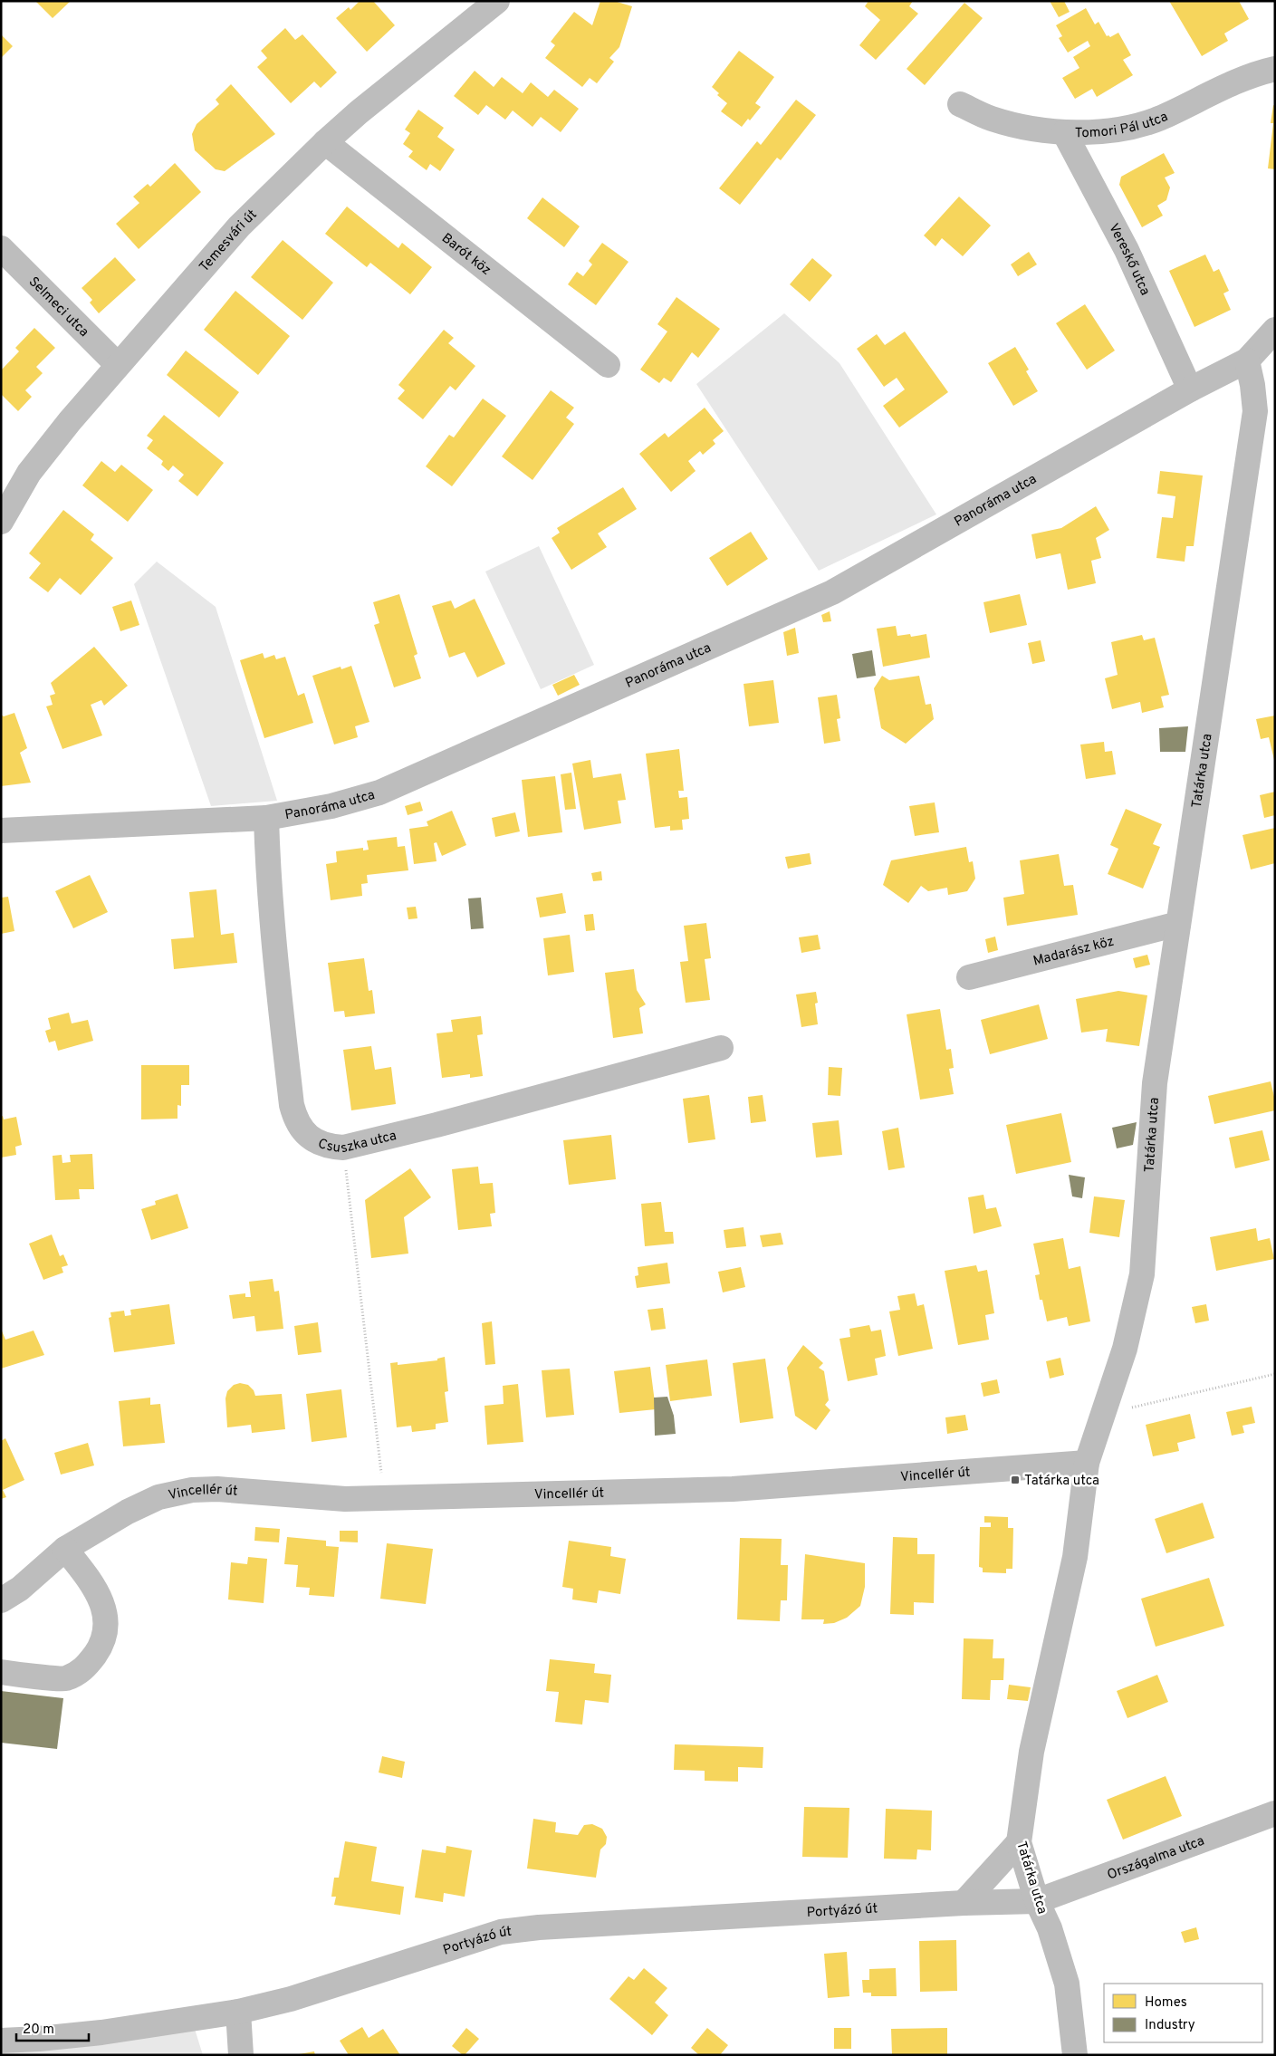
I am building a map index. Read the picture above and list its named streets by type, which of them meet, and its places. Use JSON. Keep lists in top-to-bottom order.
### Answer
{
  "streets": {
    "street": [
      "Tomori Pál utca",
      "Temesvári út",
      "Barót köz",
      "Vereskő utca",
      "Selmeci utca",
      "Panoráma utca",
      "Tatárka utca",
      "Madarász köz",
      "Csuszka utca",
      "Vincellér út",
      "Országalma utca",
      "Portyázó út"
    ]
  },
  "crossings": [
    ["Tomori Pál utca", "Vereskő utca"],
    ["Temesvári út", "Barót köz"],
    ["Temesvári út", "Selmeci utca"],
    ["Vereskő utca", "Panoráma utca"],
    ["Panoráma utca", "Tatárka utca"],
    ["Panoráma utca", "Csuszka utca"],
    ["Tatárka utca", "Madarász köz"],
    ["Tatárka utca", "Vincellér út"],
    ["Tatárka utca", "Országalma utca"],
    ["Tatárka utca", "Portyázó út"],
    ["Országalma utca", "Portyázó út"]
  ],
  "places": {
    "transit": ["Tatárka utca"]
  },
  "legend": ["Homes", "Industry"],
  "scale_bar": "20 m"
}
